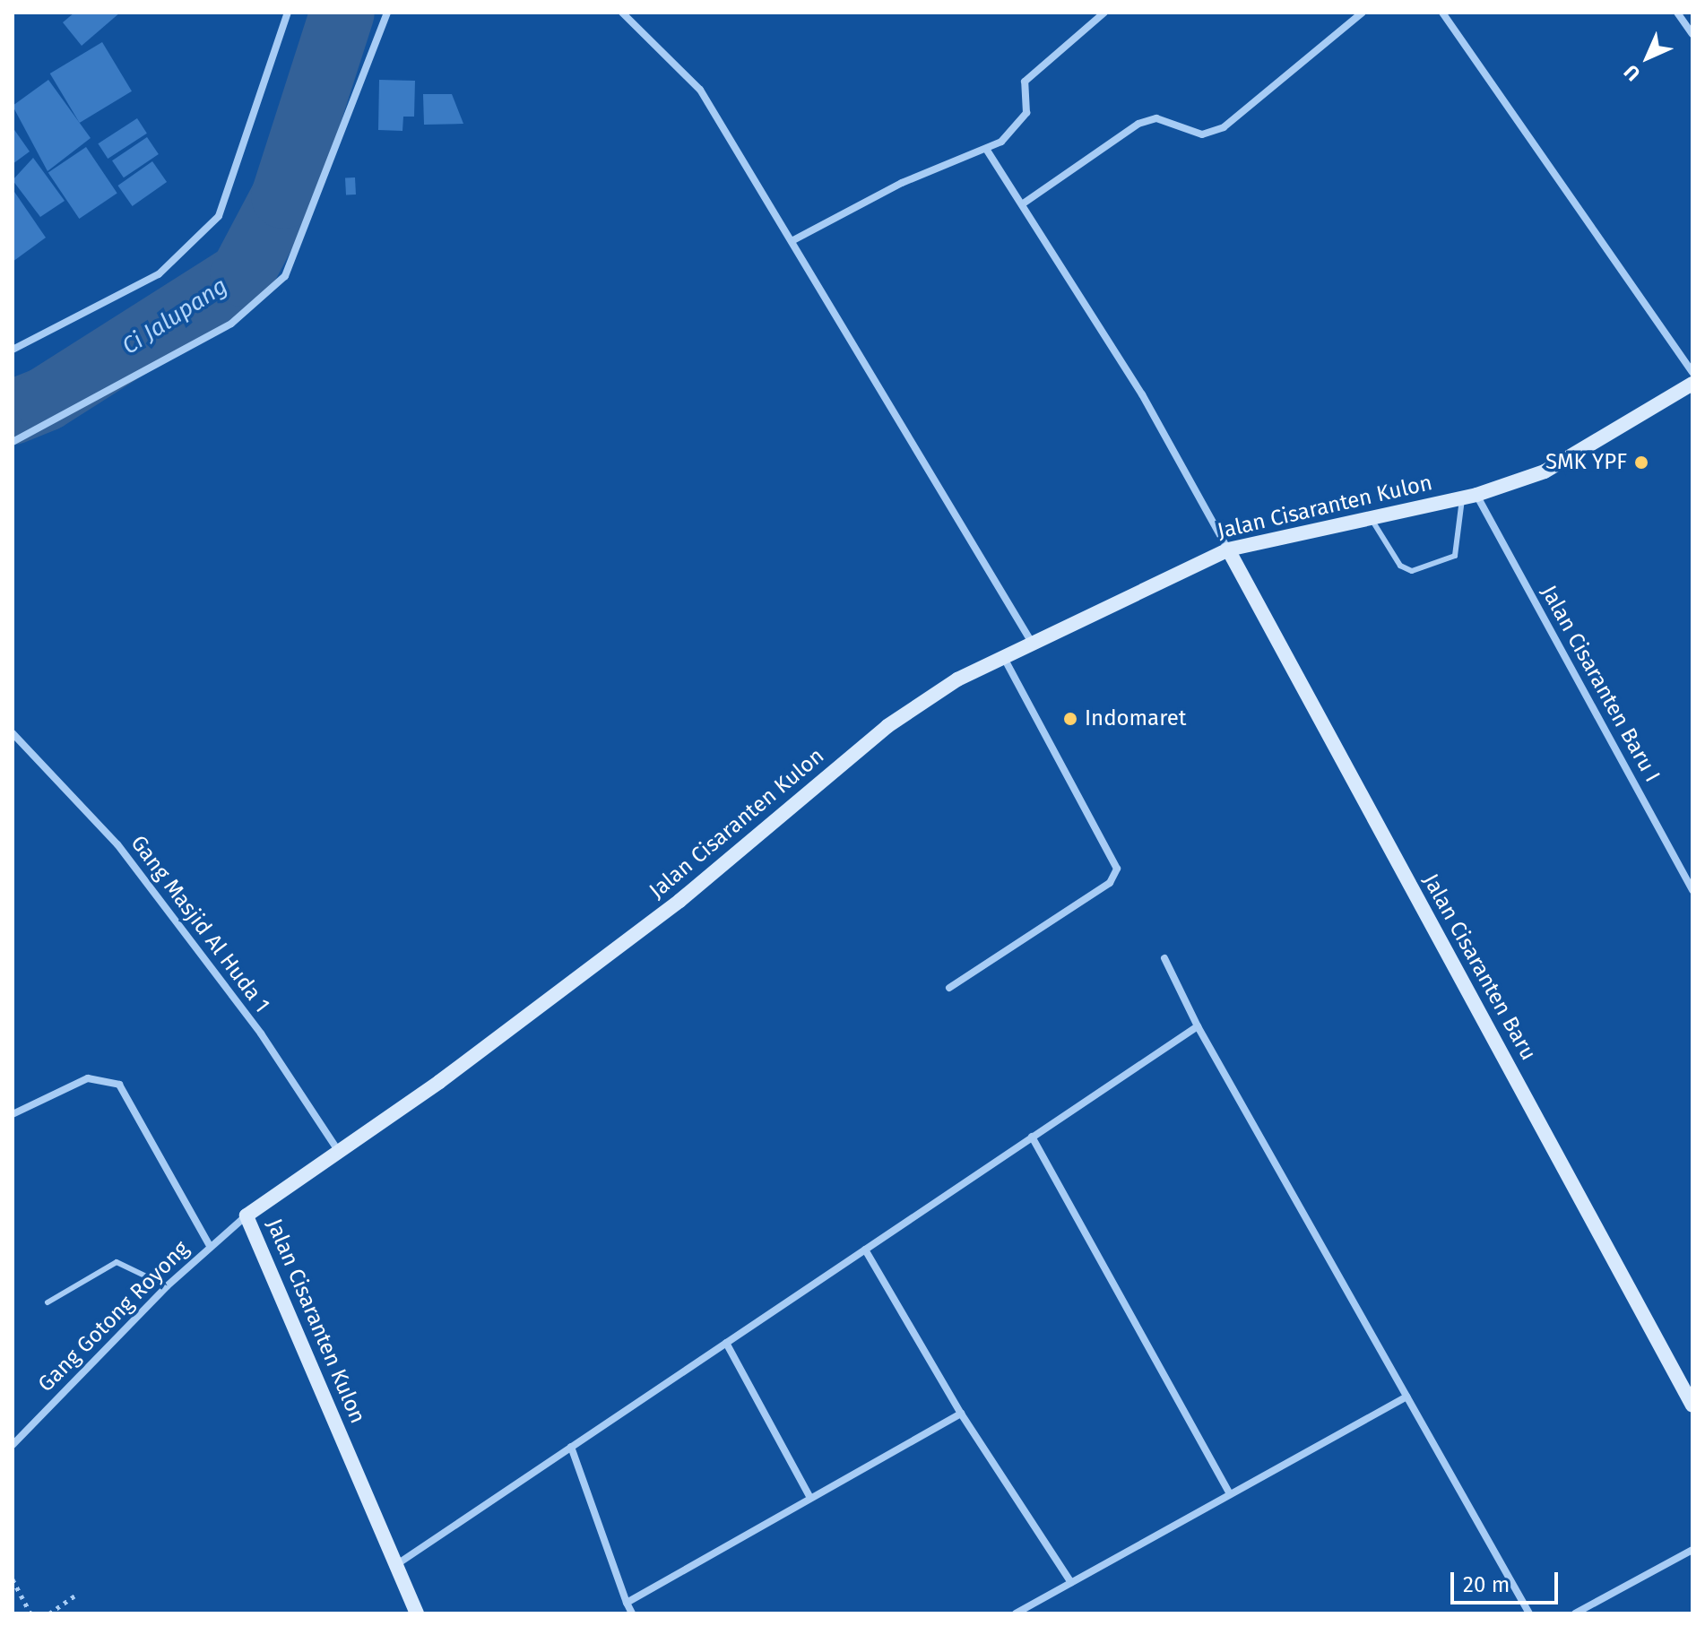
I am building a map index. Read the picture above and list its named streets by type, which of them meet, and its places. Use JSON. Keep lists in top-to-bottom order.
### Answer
{
  "streets": {
    "main road": ["Jalan Cisaranten Kulon", "Jalan Cisaranten Baru"],
    "street": ["Jalan Cisaranten Baru I", "Gang Masjid Al Huda 1", "Gang Gotong Royong"]
  },
  "crossings": [
    ["Jalan Cisaranten Kulon", "Jalan Cisaranten Baru I"],
    ["Jalan Cisaranten Kulon", "Gang Masjid Al Huda 1"],
    ["Jalan Cisaranten Kulon", "Jalan Cisaranten Baru"],
    ["Jalan Cisaranten Kulon", "Gang Gotong Royong"]
  ],
  "water": ["Ci Jalupang"],
  "places": ["SMK YPF", "Indomaret"],
  "scale_bar": "20 m",
  "north": "bottom left"
}
